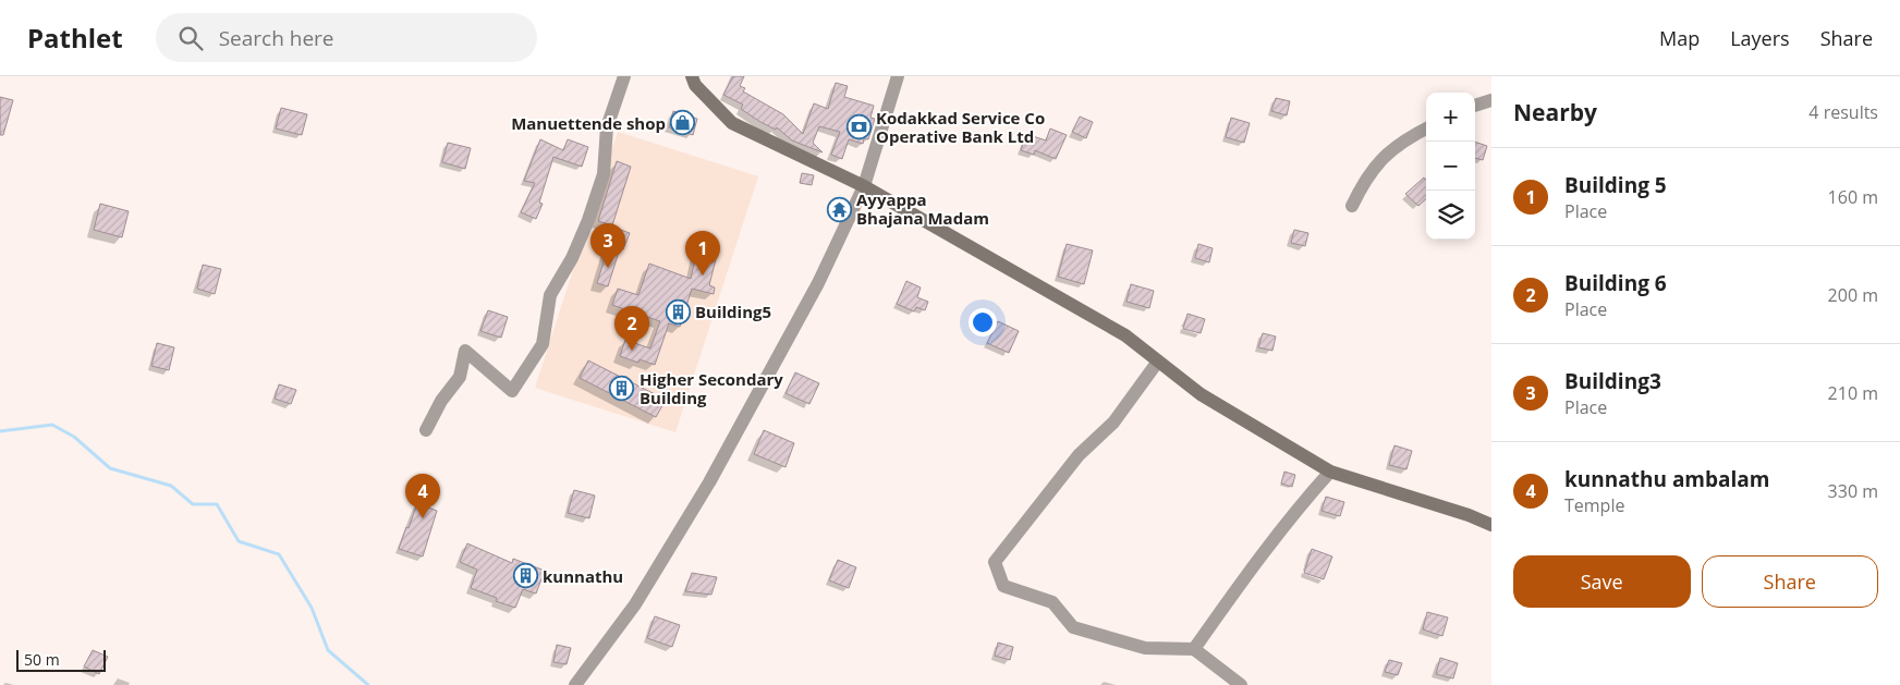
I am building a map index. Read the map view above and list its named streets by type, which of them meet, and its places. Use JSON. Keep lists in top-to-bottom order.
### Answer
{
  "places": {
    "shop": ["Manuettende shop"],
    "bank": ["Kodakkad Service Co Operative Bank Ltd"],
    "temple": ["Ayyappa Bhajana Madam"],
    "building": ["Building5", "Higher Secondary Building", "kunnathu"]
  },
  "scale_bar": "50 m",
  "page": {
    "header": "Pathlet",
    "search": "Search here",
    "nav": ["Map", "Layers", "Share"],
    "heading": ["Nearby", "4 results"],
    "map_buttons": ["+", "−"],
    "list": [
      {
        "mark": "1",
        "name": "Building 5",
        "note": "Place",
        "value": "160 m"
      },
      {
        "mark": "2",
        "name": "Building 6",
        "note": "Place",
        "value": "200 m"
      },
      {
        "mark": "3",
        "name": "Building3",
        "note": "Place",
        "value": "210 m"
      },
      {
        "mark": "4",
        "name": "kunnathu ambalam",
        "note": "Temple",
        "value": "330 m"
      }
    ],
    "pins": [
      "3",
      "1",
      "2",
      "4"
    ],
    "buttons": ["Save", "Share"],
    "scale": "50 m"
  }
}
